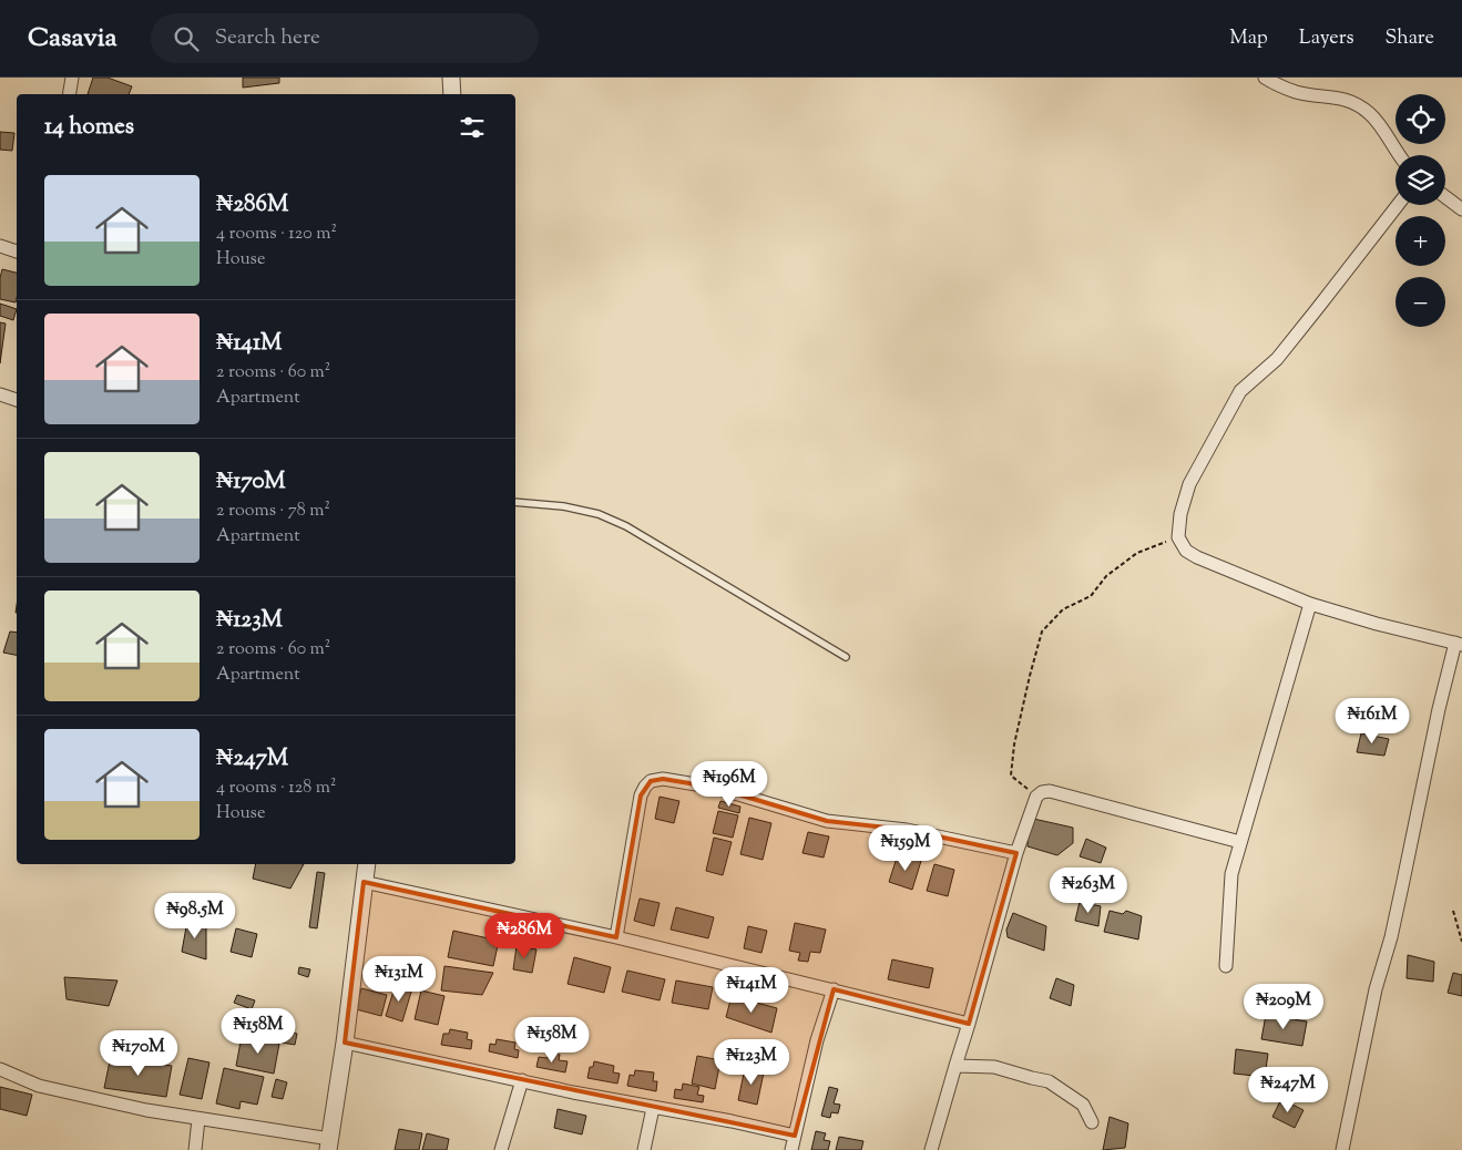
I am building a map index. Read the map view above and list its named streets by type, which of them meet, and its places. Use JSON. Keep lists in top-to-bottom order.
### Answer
{
  "page": {
    "header": "Casavia",
    "search": "Search here",
    "nav": ["Map", "Layers", "Share"],
    "map_buttons": ["+", "−"],
    "heading": "14 homes",
    "list": [
      {
        "name": "₦286M",
        "note": "4 rooms · 120 m² · House"
      },
      {
        "name": "₦141M",
        "note": "2 rooms · 60 m² · Apartment"
      },
      {
        "name": "₦170M",
        "note": "2 rooms · 78 m² · Apartment"
      },
      {
        "name": "₦123M",
        "note": "2 rooms · 60 m² · Apartment"
      },
      {
        "name": "₦247M",
        "note": "4 rooms · 128 m² · House"
      }
    ],
    "price": [
      "₦161M",
      "₦196M",
      "₦159M",
      "₦263M",
      "₦98.5M",
      "₦286M",
      "₦131M",
      "₦141M",
      "₦209M",
      "₦158M",
      "₦158M",
      "₦170M",
      "₦123M",
      "₦247M"
    ]
  }
}
